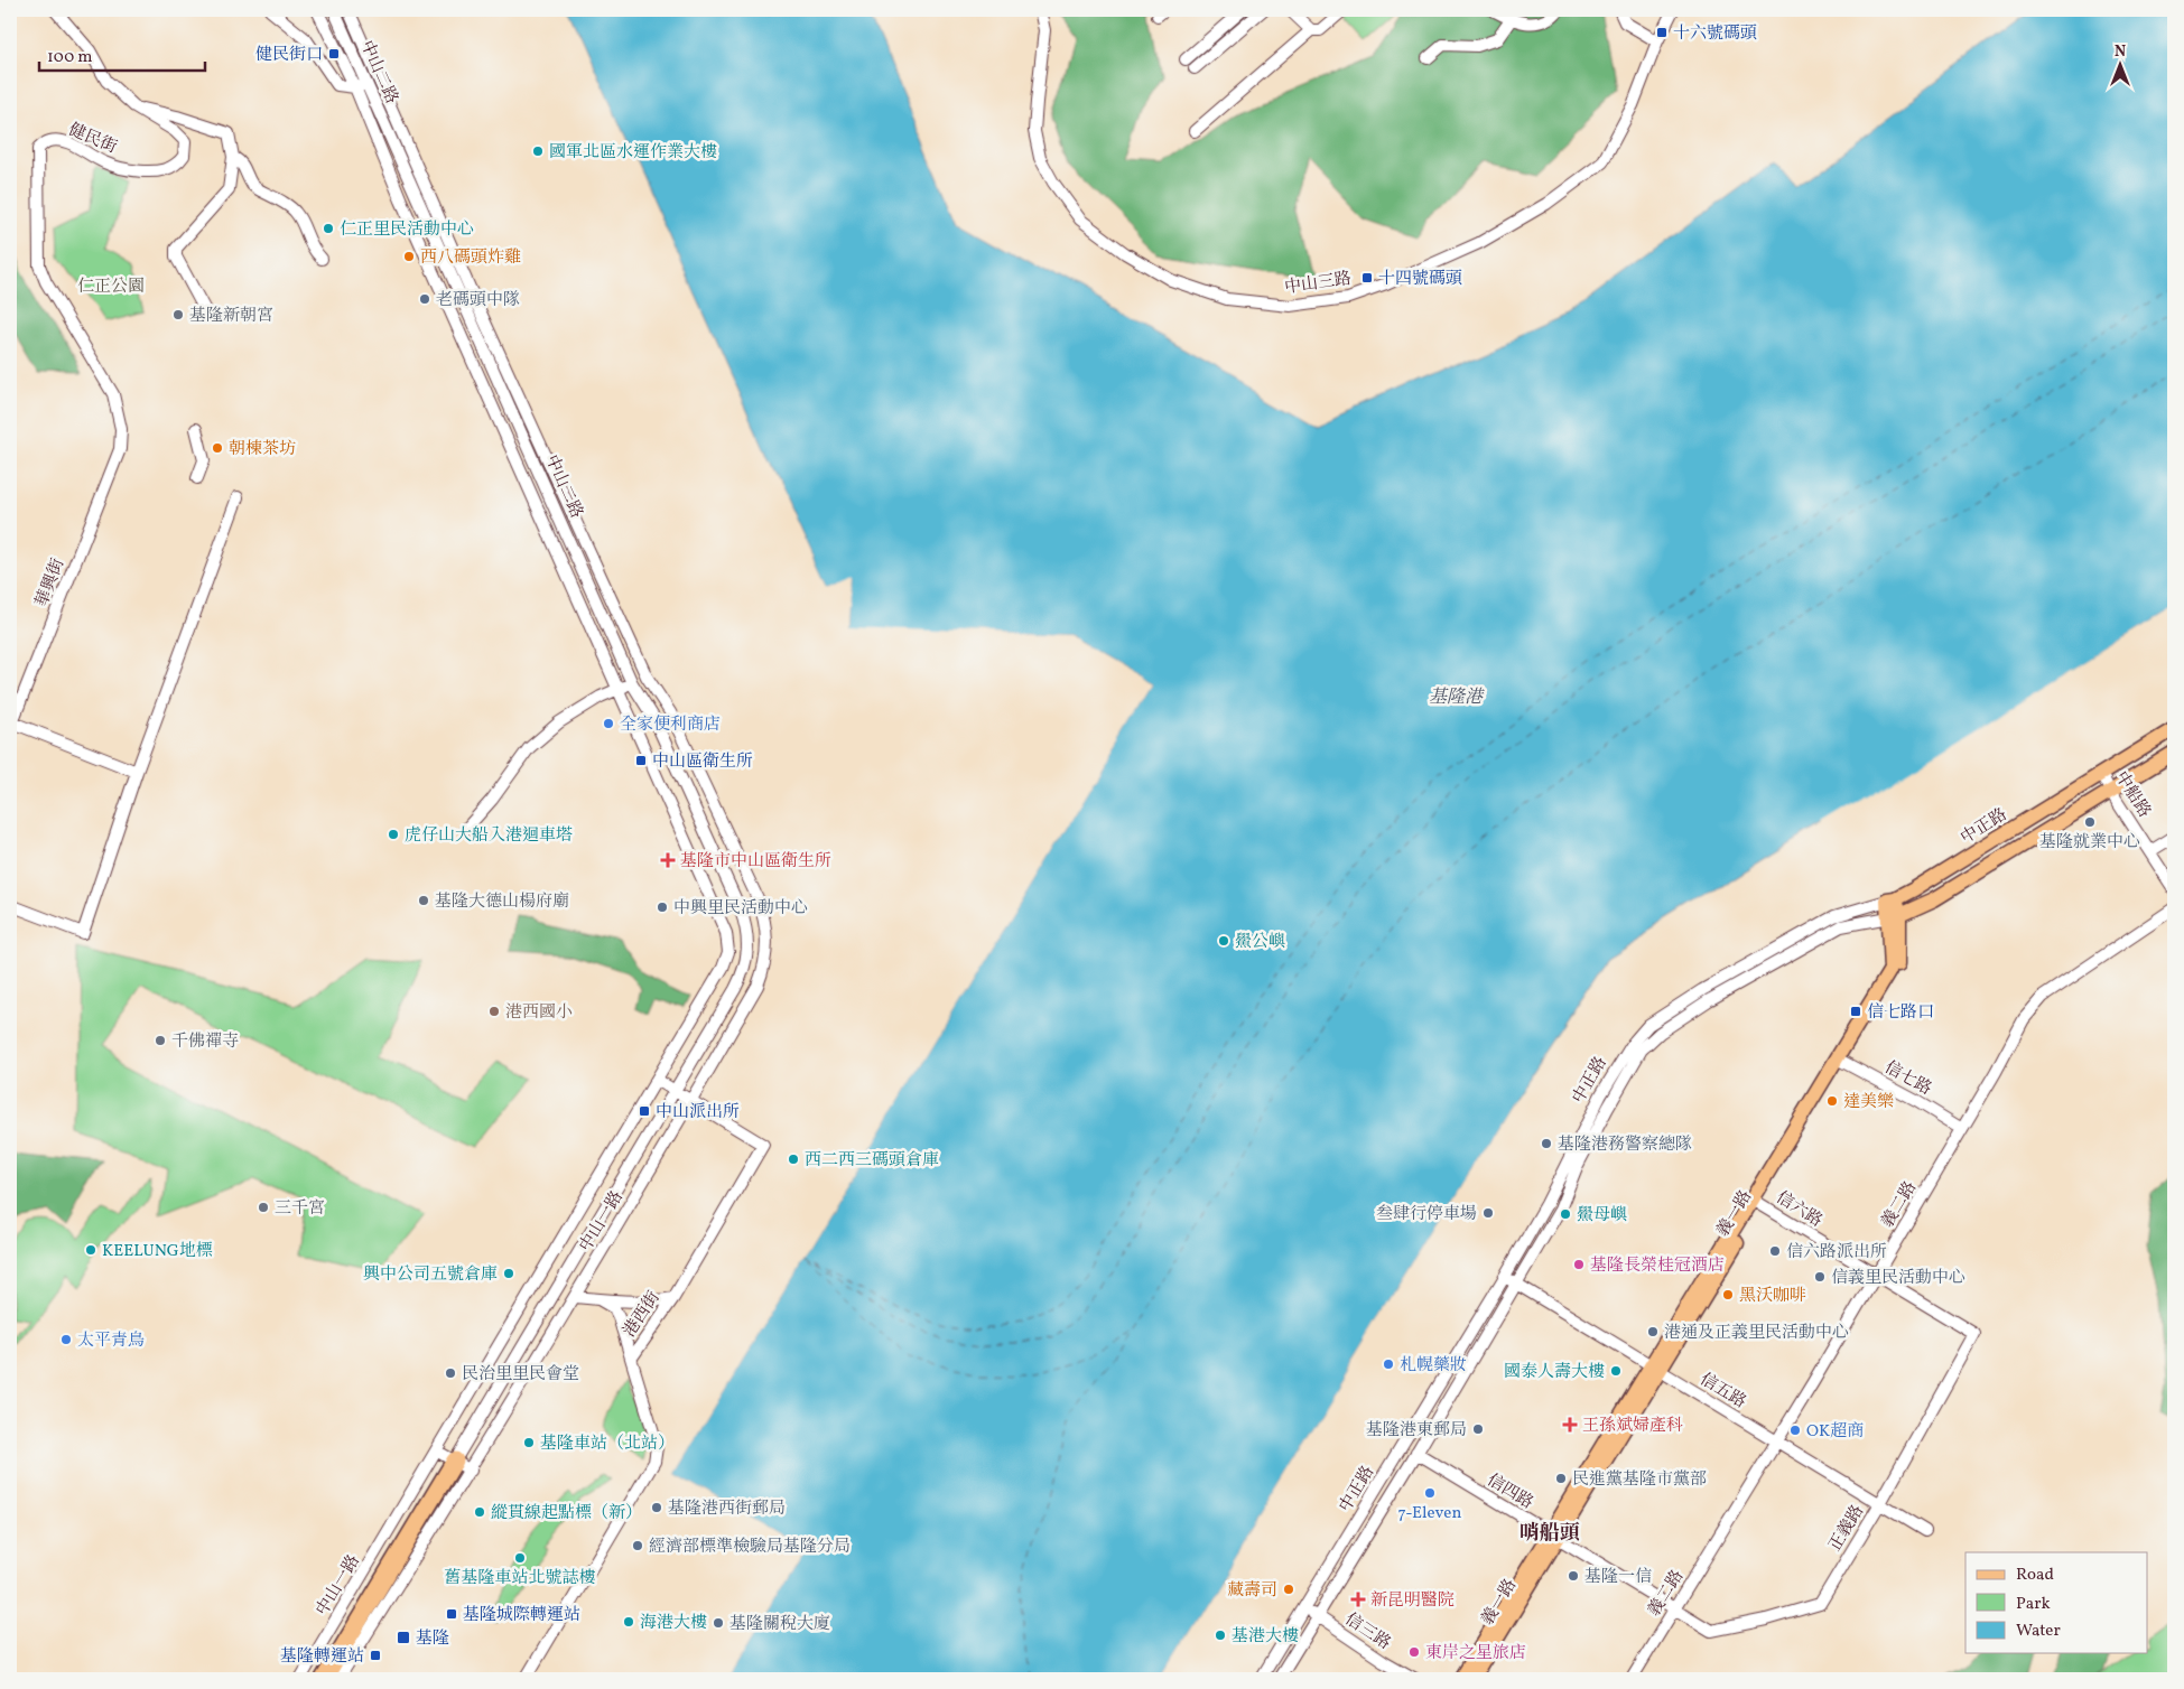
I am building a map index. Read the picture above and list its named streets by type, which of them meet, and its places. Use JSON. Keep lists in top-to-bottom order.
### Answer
{
  "streets": {
    "main road": ["中正路", "義一路"],
    "street": [
      "中山二路",
      "健民街",
      "中山三路",
      "華興街",
      "中船路",
      "信七路",
      "義二路",
      "信六路",
      "中山一路",
      "港西街",
      "信五路",
      "信四路",
      "正義路",
      "信三路"
    ]
  },
  "crossings": [
    ["中山二路", "中山一路"],
    ["健民街", "華興街"],
    ["中船路", "中正路"],
    ["中正路", "義一路"],
    ["中正路", "信五路"],
    ["中正路", "信四路"],
    ["中正路", "信三路"],
    ["信七路", "義二路"],
    ["信七路", "義一路"],
    ["義二路", "信六路"],
    ["義二路", "信五路"],
    ["義二路", "信四路"],
    ["義二路", "正義路"],
    ["信六路", "義一路"],
    ["信六路", "正義路"],
    ["義一路", "信五路"],
    ["義一路", "信四路"],
    ["中山一路", "港西街"],
    ["信五路", "正義路"],
    ["信四路", "正義路"]
  ],
  "districts": ["哨船頭"],
  "water": ["基隆港"],
  "parks": ["仁正公園"],
  "places": {
    "transit": [
      "十六號碼頭",
      "健民街口",
      "十四號碼頭",
      "中山區衛生所",
      "信七路口",
      "中山派出所",
      "基隆城際轉運站",
      "基隆",
      "基隆轉運站"
    ],
    "other": [
      "國軍北區水運作業大樓",
      "仁正里民活動中心",
      "西八碼頭炸雞",
      "老碼頭中隊",
      "基隆新朝宮",
      "朝棟茶坊",
      "全家便利商店",
      "基隆就業中心",
      "虎仔山大船入港迴車塔",
      "基隆大德山楊府廟",
      "中興里民活動中心",
      "鱟公嶼",
      "港西國小",
      "千佛禪寺",
      "達美樂",
      "基隆港務警察總隊",
      "西二西三碼頭倉庫",
      "三千宮",
      "叁肆行停車場",
      "鱟母嶼",
      "KEELUNG地標",
      "信六路派出所",
      "基隆長榮桂冠酒店",
      "興中公司五號倉庫",
      "信義里民活動中心",
      "黑沃咖啡",
      "港通及正義里民活動中心",
      "太平青鳥",
      "札幌藥妝",
      "國泰人壽大樓",
      "民治里里民會堂",
      "基隆港東郵局",
      "OK超商",
      "基隆車站（北站）",
      "民進黨基隆市黨部",
      "7-Eleven",
      "基隆港西街郵局",
      "縱貫線起點標（新）",
      "經濟部標準檢驗局基隆分局",
      "舊基隆車站北號誌樓",
      "基隆一信",
      "藏壽司",
      "海港大樓",
      "基隆關稅大廈",
      "基港大樓",
      "東岸之星旅店"
    ],
    "health": ["基隆市中山區衛生所", "王孫斌婦產科", "新昆明醫院"]
  },
  "legend": ["Road", "Park", "Water"],
  "scale_bar": "100 m",
  "north": "top"
}
